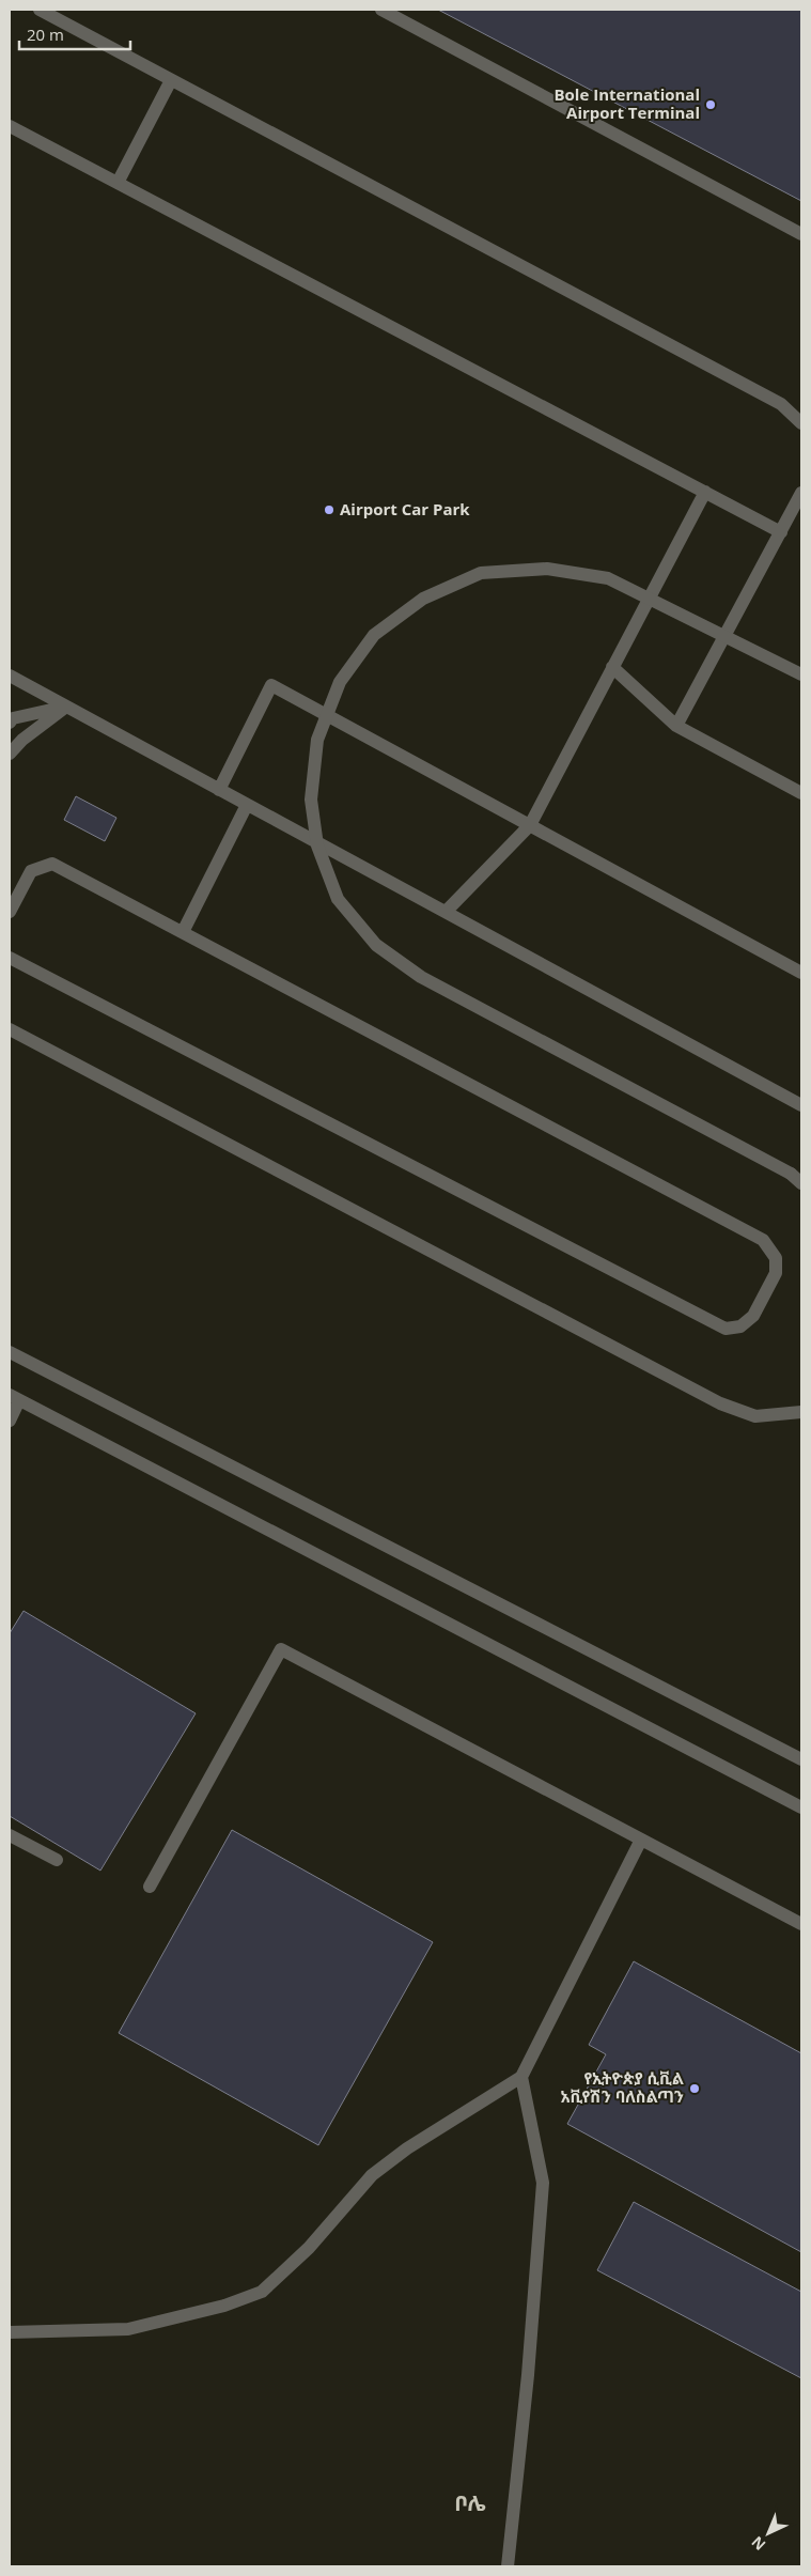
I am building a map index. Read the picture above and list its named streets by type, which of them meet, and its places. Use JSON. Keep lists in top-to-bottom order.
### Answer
{
  "districts": ["ቦሌ"],
  "places": ["Bole International Airport Terminal", "Airport Car Park", "የኢትዮጵያ ሲቪል አቪየሽን ባለስልጣን"],
  "scale_bar": "20 m",
  "north": "bottom left"
}
